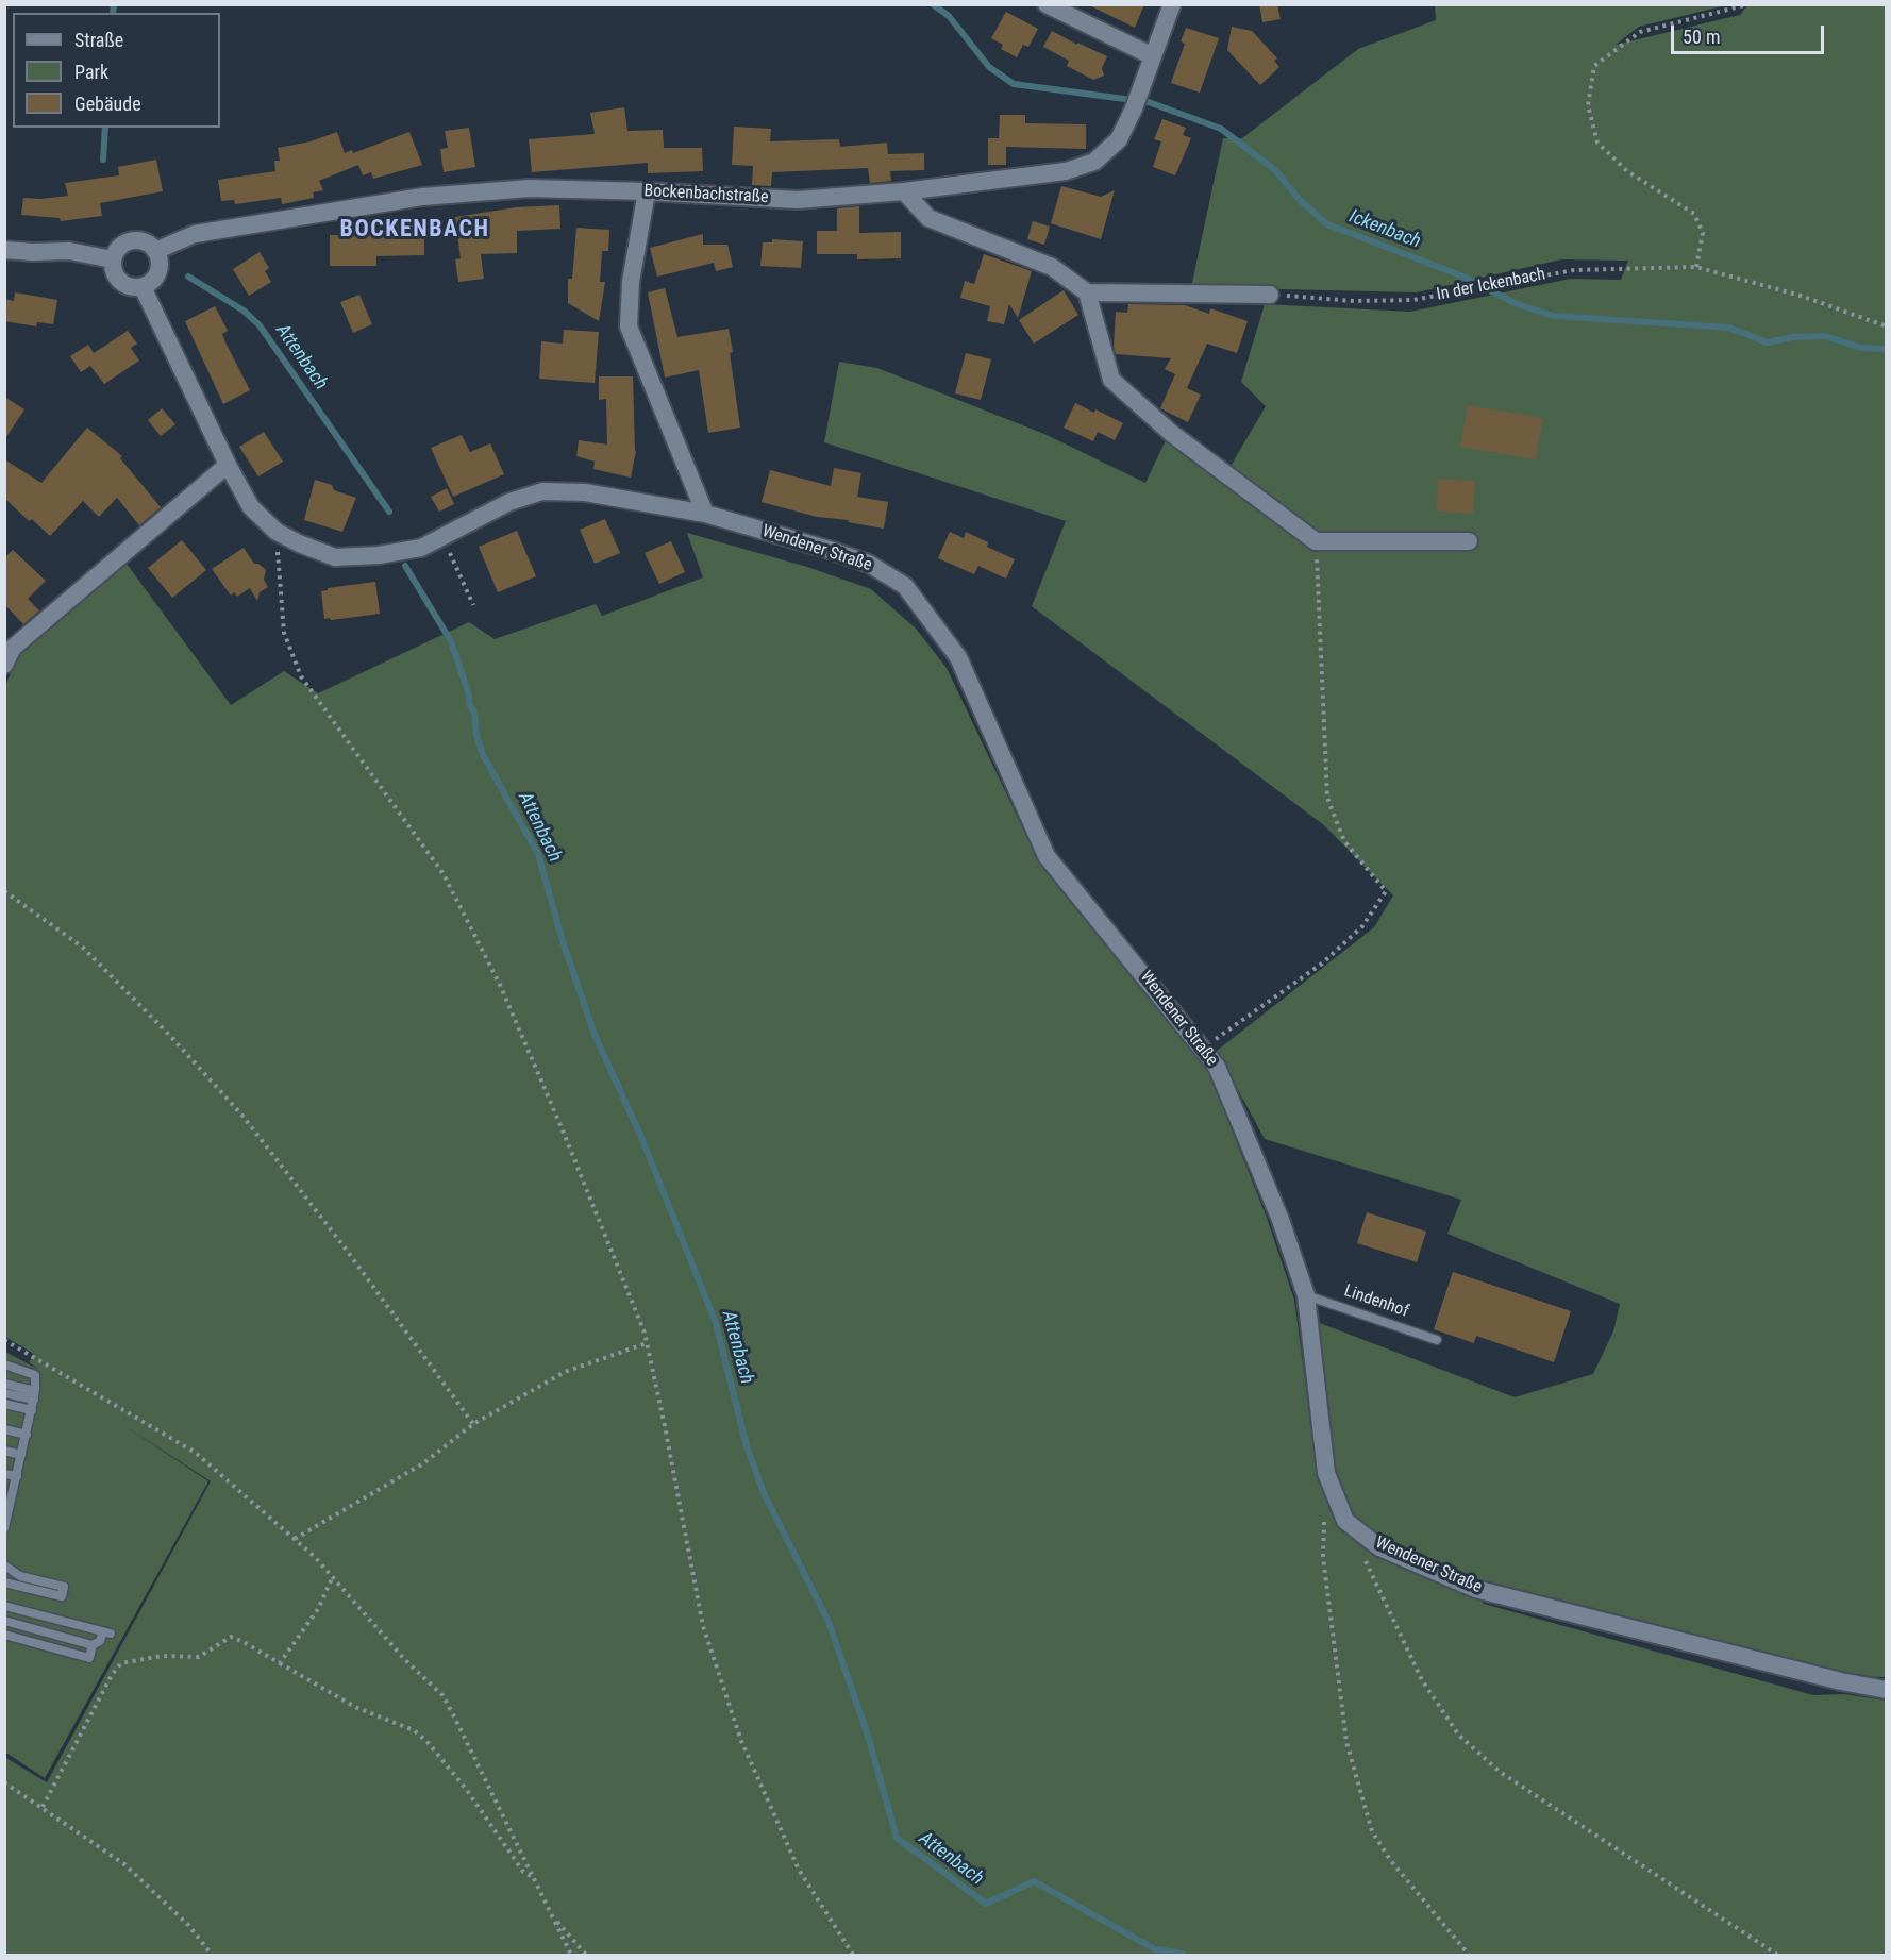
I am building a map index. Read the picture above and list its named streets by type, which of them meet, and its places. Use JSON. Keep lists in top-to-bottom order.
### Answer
{
  "streets": {
    "street": ["Bockenbachstraße", "Wendener Straße"],
    "lane": ["Lindenhof"],
    "path": ["In der Ickenbach"]
  },
  "crossings": [
    ["Wendener Straße", "Lindenhof"]
  ],
  "districts": ["BOCKENBACH"],
  "water": ["Ickenbach", "Attenbach"],
  "legend": ["Straße", "Park", "Gebäude"],
  "scale_bar": "50 m"
}
